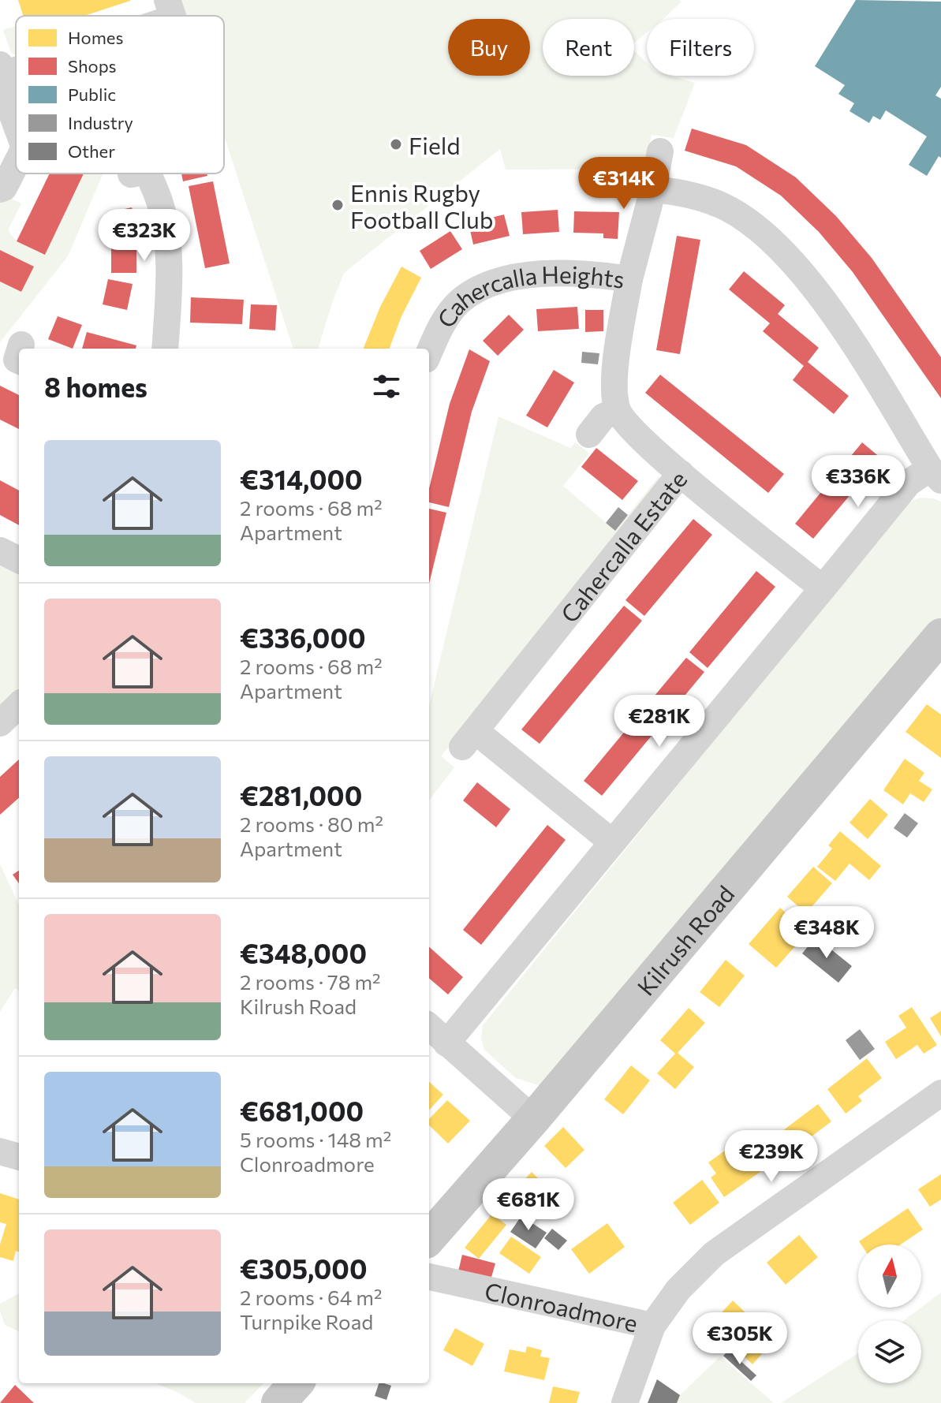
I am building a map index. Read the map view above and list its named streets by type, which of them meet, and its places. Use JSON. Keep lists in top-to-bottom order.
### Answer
{
  "streets": {
    "main road": ["Kilrush Road"],
    "street": ["Cahercalla Heights", "Cahercalla Estate", "Clonroadmore"]
  },
  "places": ["Field", "Ennis Rugby Football Club"],
  "legend": [
    "Homes",
    "Shops",
    "Public",
    "Industry",
    "Other"
  ],
  "north": "top",
  "page": {
    "chip": ["Buy", "Rent", "Filters"],
    "price": [
      "€314K",
      "€323K",
      "€336K",
      "€281K",
      "€348K",
      "€239K",
      "€681K",
      "€305K"
    ],
    "heading": "8 homes",
    "list": [
      {
        "name": "€314,000",
        "note": "2 rooms · 68 m² · Apartment"
      },
      {
        "name": "€336,000",
        "note": "2 rooms · 68 m² · Apartment"
      },
      {
        "name": "€281,000",
        "note": "2 rooms · 80 m² · Apartment"
      },
      {
        "name": "€348,000",
        "note": "2 rooms · 78 m² · Kilrush Road"
      },
      {
        "name": "€681,000",
        "note": "5 rooms · 148 m² · Clonroadmore"
      },
      {
        "name": "€305,000",
        "note": "2 rooms · 64 m² · Turnpike Road"
      }
    ]
  }
}
